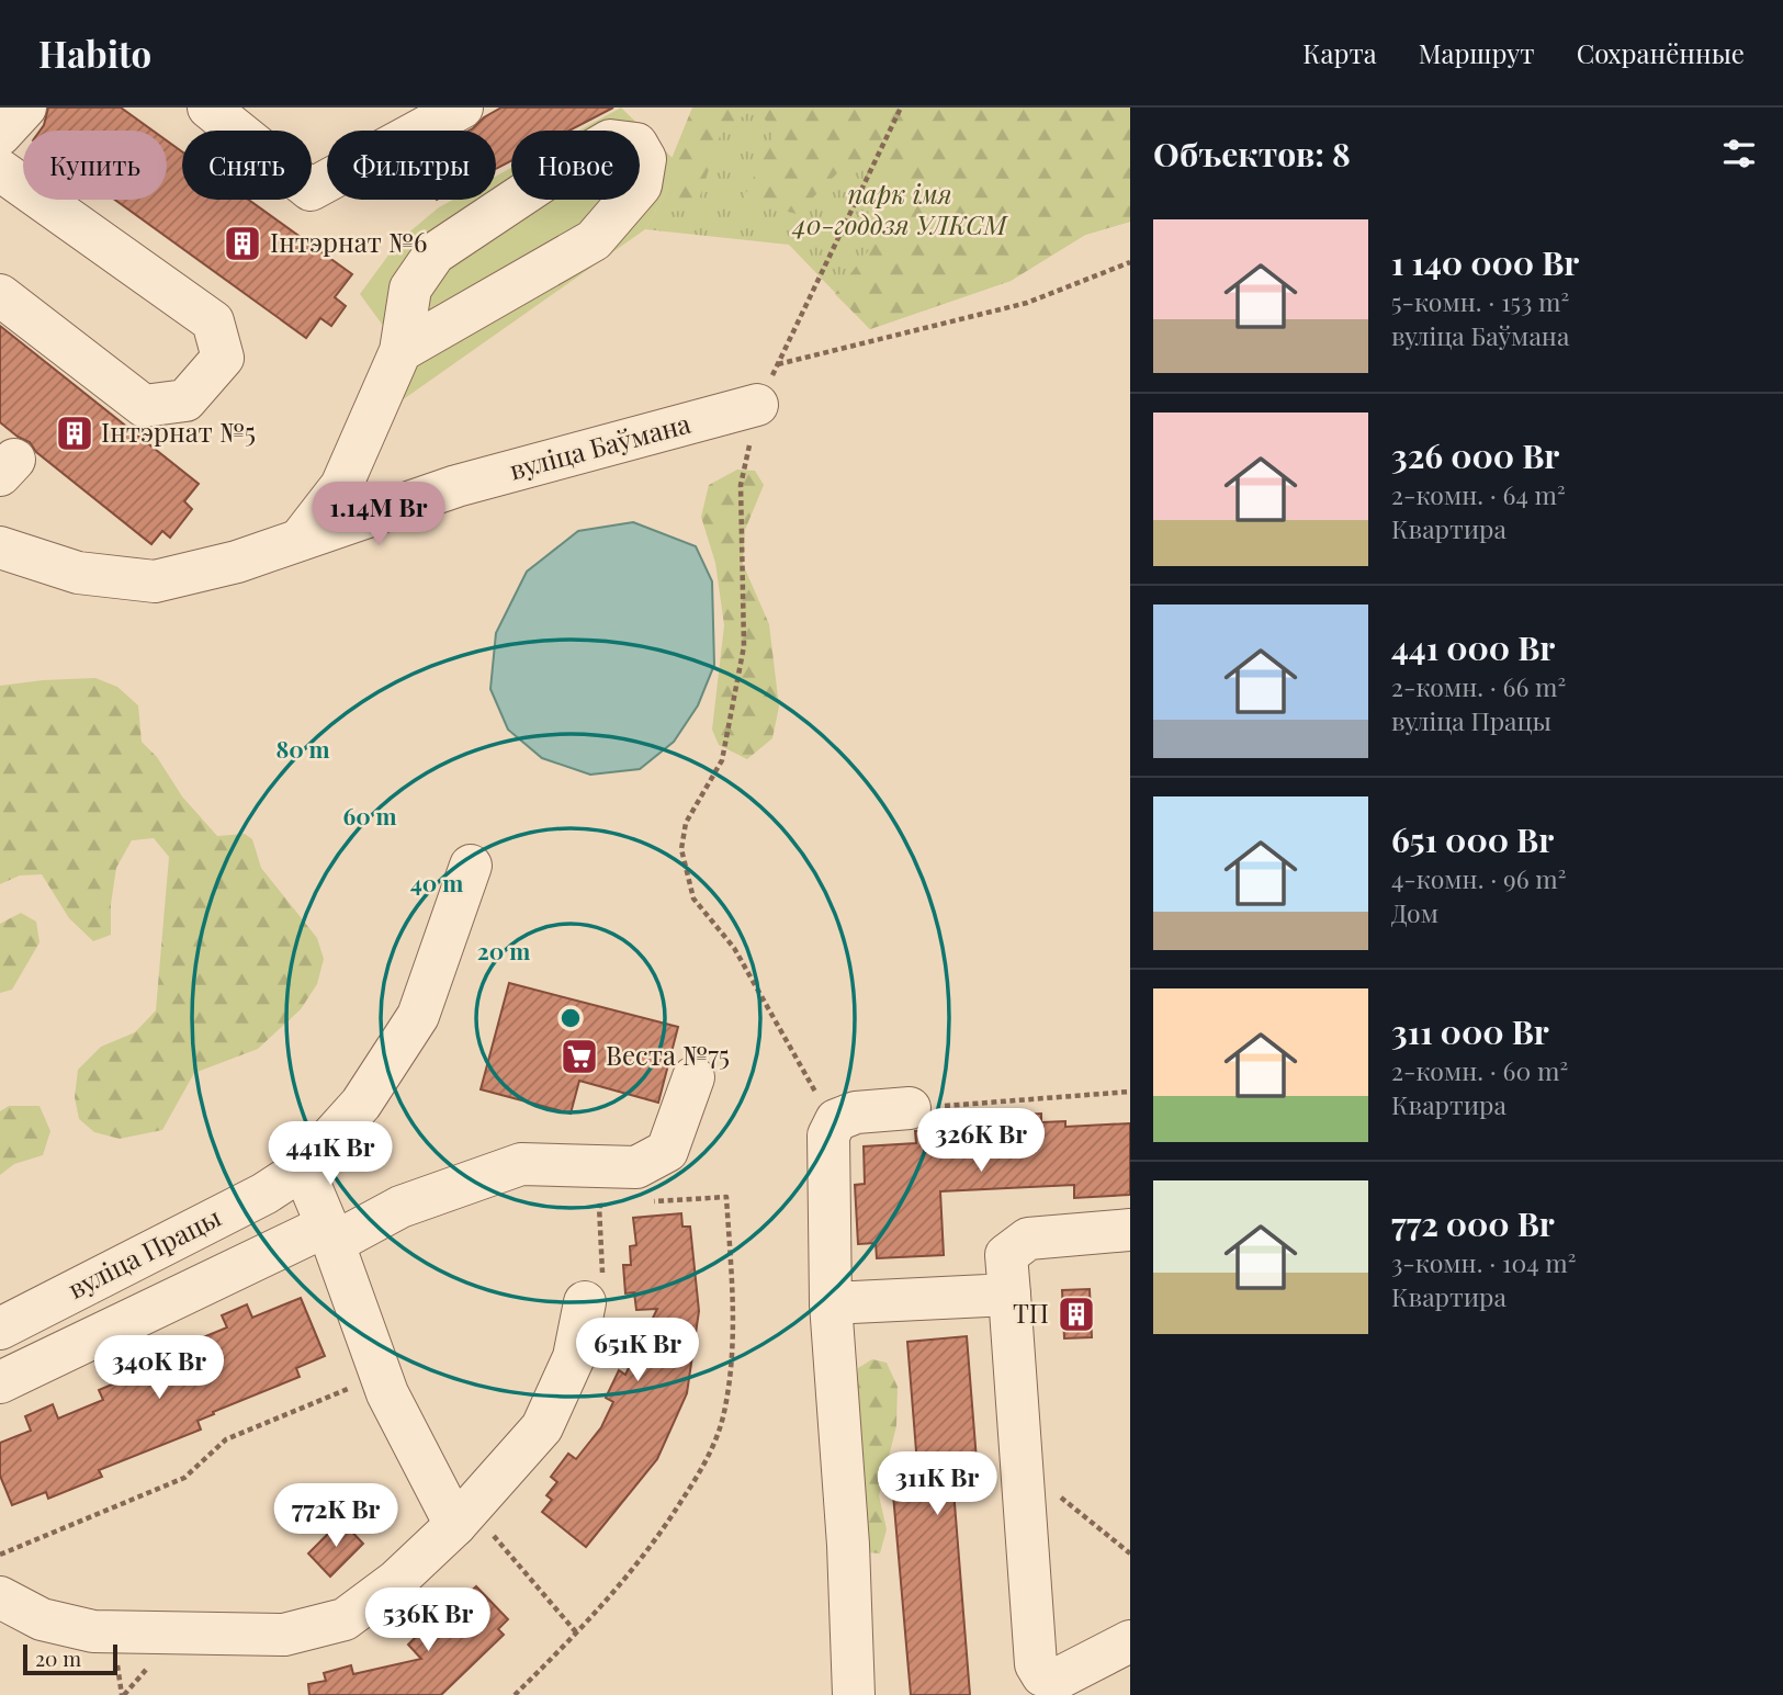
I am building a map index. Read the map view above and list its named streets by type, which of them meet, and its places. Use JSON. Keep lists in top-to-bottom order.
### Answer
{
  "streets": {
    "street": ["вуліца Баўмана", "вуліца Працы"]
  },
  "parks": ["парк імя 40-годдзя УЛКСМ"],
  "places": {
    "building": ["Інтэрнат №6", "Інтэрнат №5", "ТП"],
    "supermarket": ["Веста №75"]
  },
  "scale_bar": "20 m",
  "page": {
    "header": "Habito",
    "nav": ["Карта", "Маршрут", "Сохранённые"],
    "heading": "Объектов: 8",
    "chip": [
      "Купить",
      "Снять",
      "Фильтры",
      "Новое"
    ],
    "list": [
      {
        "name": "1 140 000 Br",
        "note": "5-комн. · 153 m² · вуліца Баўмана"
      },
      {
        "name": "326 000 Br",
        "note": "2-комн. · 64 m² · Квартира"
      },
      {
        "name": "441 000 Br",
        "note": "2-комн. · 66 m² · вуліца Працы"
      },
      {
        "name": "651 000 Br",
        "note": "4-комн. · 96 m² · Дом"
      },
      {
        "name": "311 000 Br",
        "note": "2-комн. · 60 m² · Квартира"
      },
      {
        "name": "772 000 Br",
        "note": "3-комн. · 104 m² · Квартира"
      }
    ],
    "price": [
      "1.14M Br",
      "326K Br",
      "441K Br",
      "651K Br",
      "340K Br",
      "311K Br",
      "772K Br",
      "536K Br"
    ],
    "scale": "20 m"
  },
  "rings": [
    "80 m",
    "60 m",
    "40 m",
    "20 m"
  ]
}
